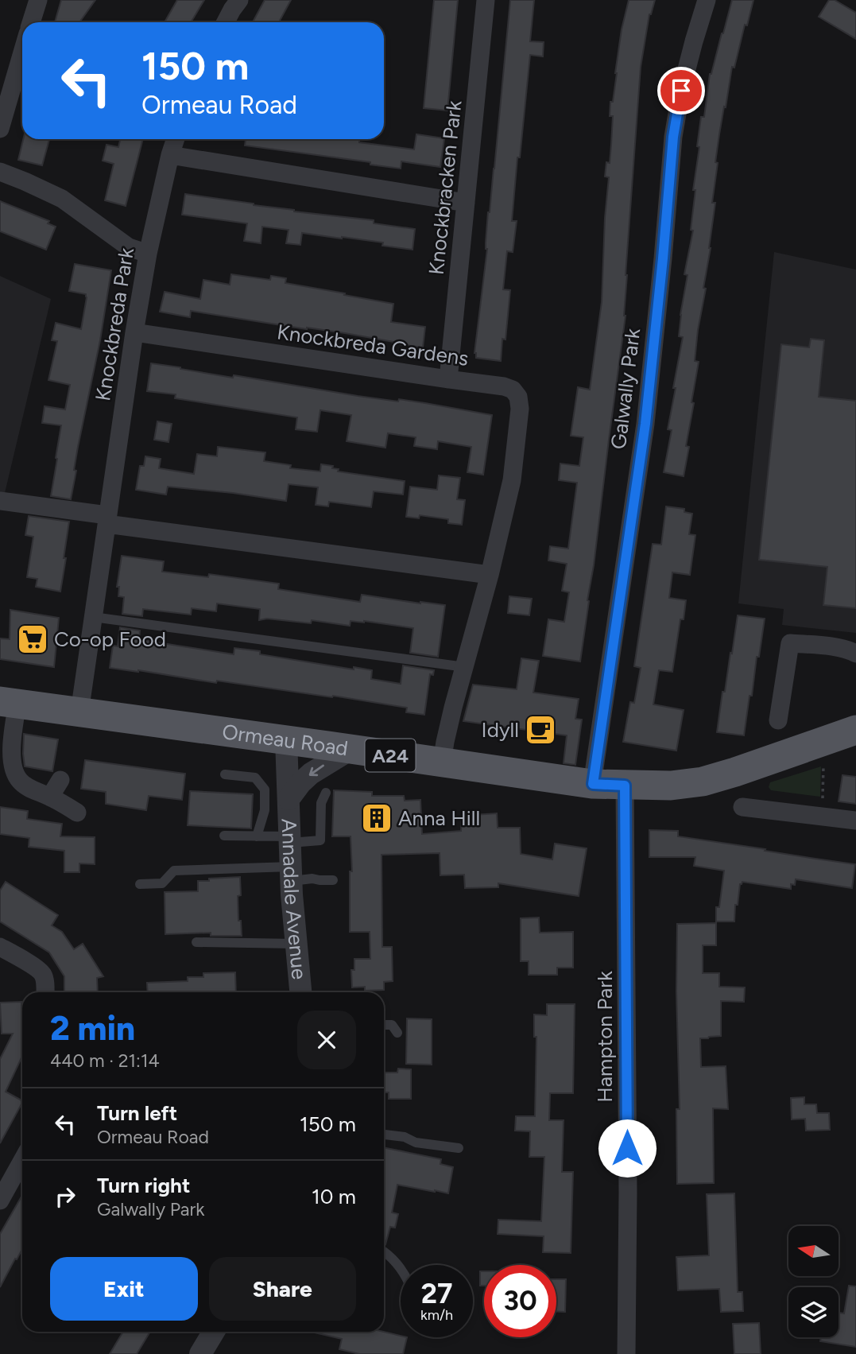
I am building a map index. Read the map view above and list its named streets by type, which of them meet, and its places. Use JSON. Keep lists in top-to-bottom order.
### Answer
{
  "streets": {
    "main road": ["Ormeau Road", "A24"],
    "street": [
      "Knockbracken Park",
      "Knockbreda Park",
      "Knockbreda Gardens",
      "Galwally Park",
      "Annadale Avenue",
      "Hampton Park"
    ]
  },
  "crossings": [
    ["Knockbracken Park", "Knockbreda Gardens"],
    ["Knockbreda Park", "Knockbreda Gardens"],
    ["Knockbreda Park", "Ormeau Road"],
    ["Galwally Park", "Ormeau Road"],
    ["Ormeau Road", "Annadale Avenue"],
    ["Ormeau Road", "Hampton Park"]
  ],
  "places": {
    "supermarket": ["Co-op Food"],
    "cafe": ["Idyll"],
    "building": ["Anna Hill"]
  },
  "north": "left",
  "page": {
    "turn": ["150 m", "Ormeau Road"],
    "heading": ["2 min", "440 m · 21:14"],
    "list": [
      {
        "name": "Turn left",
        "note": "Ormeau Road",
        "value": "150 m"
      },
      {
        "name": "Turn right",
        "note": "Galwally Park",
        "value": "10 m"
      }
    ],
    "buttons": ["Exit", "Share"],
    "speed": "27 km/h",
    "limit": "30"
  }
}
